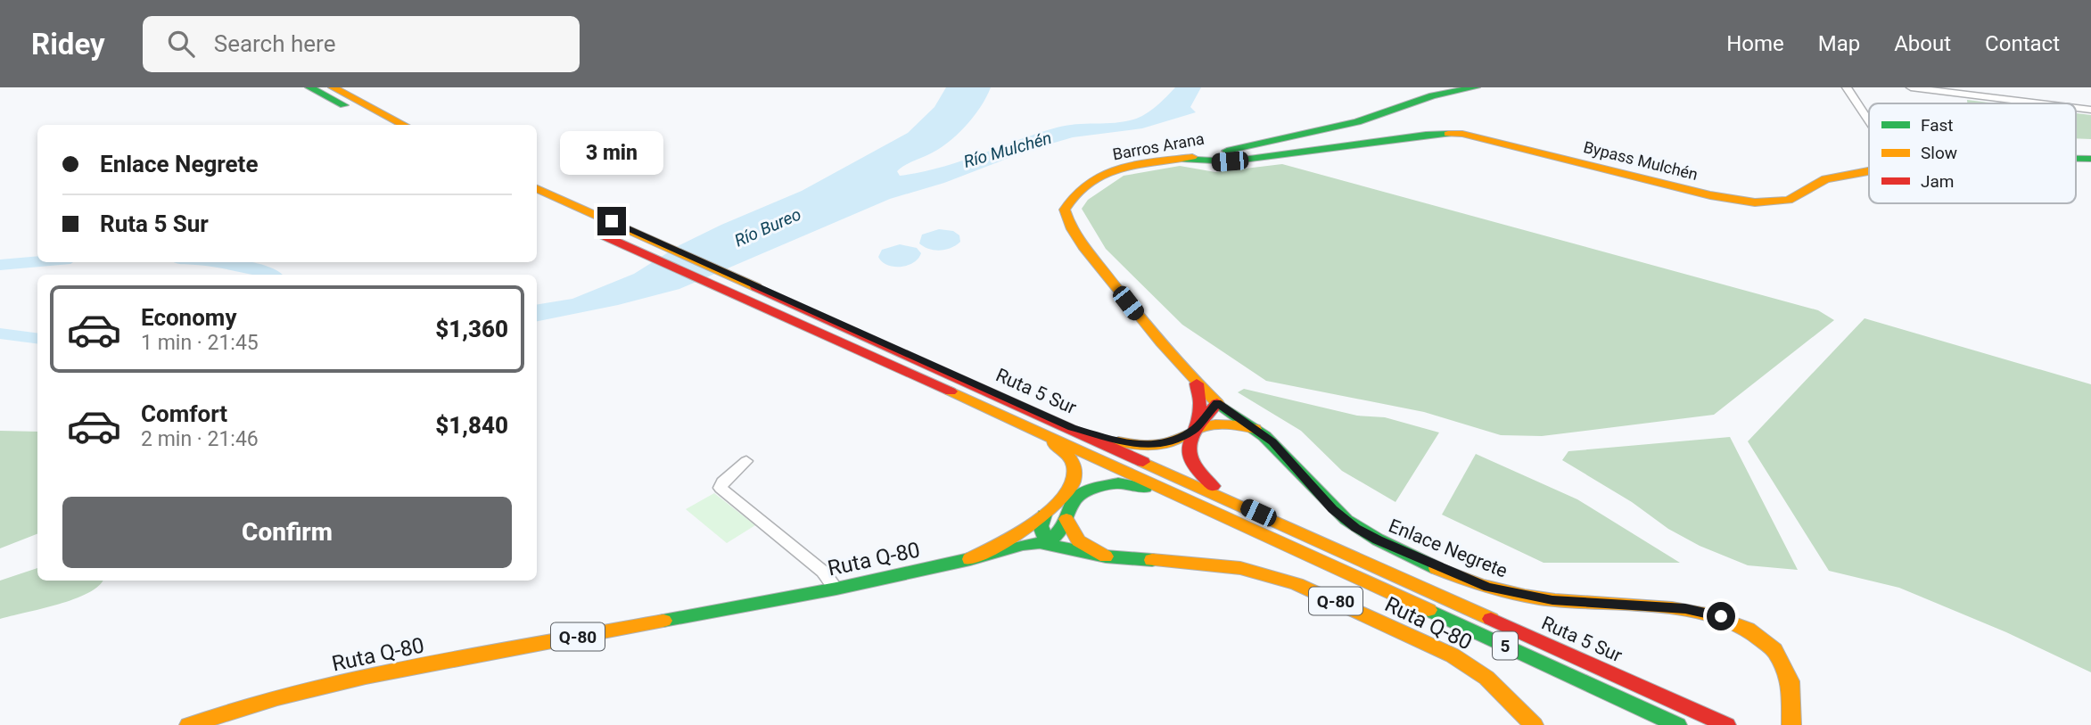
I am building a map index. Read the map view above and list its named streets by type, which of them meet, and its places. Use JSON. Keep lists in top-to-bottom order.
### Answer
{
  "streets": {
    "main road": [
      "Barros Arana",
      "Bypass Mulchén",
      "Ruta 5 Sur",
      "Enlace Negrete",
      "Ruta Q-80",
      "Q-80",
      "5"
    ]
  },
  "crossings": [
    ["Barros Arana", "Bypass Mulchén"],
    ["Barros Arana", "Enlace Negrete"]
  ],
  "water": ["Río Mulchén", "Río Bureo"],
  "legend": ["Fast", "Slow", "Jam"],
  "page": {
    "header": "Ridey",
    "search": "Search here",
    "nav": [
      "Home",
      "Map",
      "About",
      "Contact"
    ],
    "banner": ["Enlace Negrete", "Ruta 5 Sur"],
    "bubble": "3 min",
    "list": [
      {
        "name": "Economy",
        "note": "1 min · 21:45",
        "value": "$1,360"
      },
      {
        "name": "Comfort",
        "note": "2 min · 21:46",
        "value": "$1,840"
      }
    ],
    "buttons": "Confirm"
  }
}
